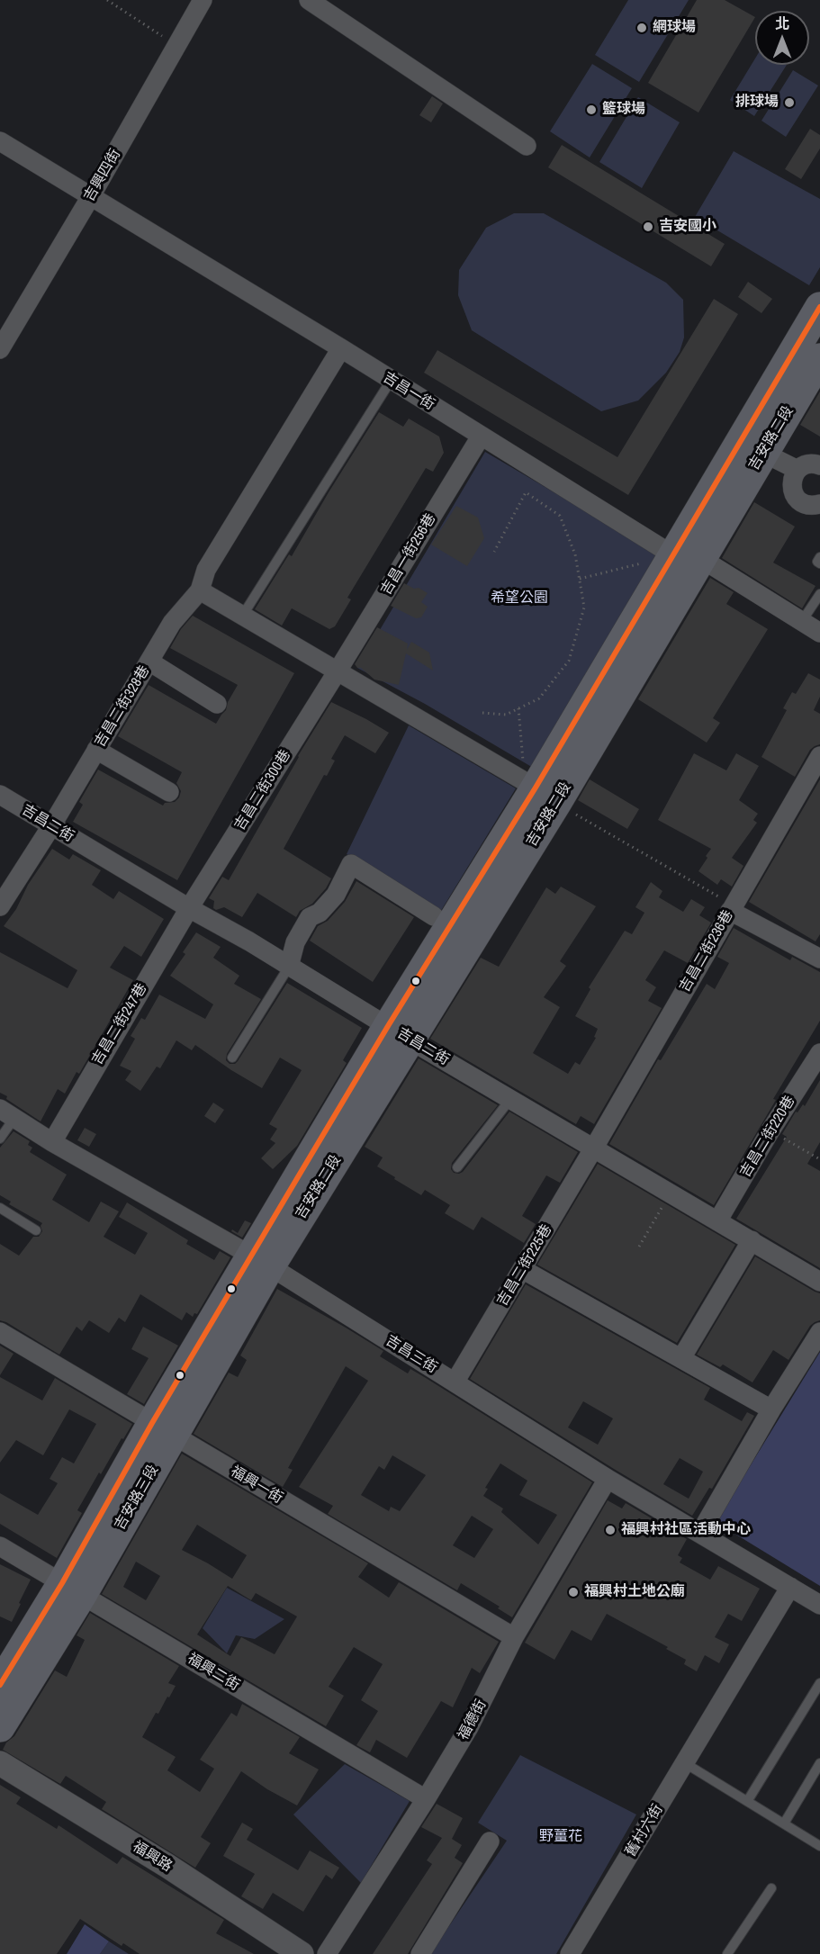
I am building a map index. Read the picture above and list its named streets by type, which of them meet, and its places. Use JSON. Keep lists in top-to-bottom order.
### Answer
{
  "streets": {
    "main road": ["吉安路二段", "吉安路三段"],
    "street": [
      "吉興四街",
      "吉昌一街",
      "吉昌一街256巷",
      "吉昌二街328巷",
      "吉昌二街300巷",
      "吉昌二街",
      "吉昌二街236巷",
      "吉昌二街247巷",
      "吉昌二街220巷",
      "吉昌二街225巷",
      "吉昌三街",
      "福興一街",
      "福興二街",
      "福德街",
      "舊村六街",
      "福興路"
    ]
  },
  "crossings": [
    ["吉興四街", "吉昌一街"],
    ["吉昌一街", "吉安路二段"],
    ["吉昌一街", "吉昌一街256巷"],
    ["吉安路二段", "吉昌二街"],
    ["吉安路二段", "吉昌三街"],
    ["吉安路二段", "吉安路三段"],
    ["吉昌一街256巷", "吉昌二街300巷"],
    ["吉昌二街328巷", "吉昌二街"],
    ["吉昌二街300巷", "吉昌二街"],
    ["吉昌二街300巷", "吉昌二街247巷"],
    ["吉昌二街", "吉昌二街236巷"],
    ["吉昌二街", "吉昌二街247巷"],
    ["吉昌二街", "吉昌二街220巷"],
    ["吉昌二街", "吉昌二街225巷"],
    ["吉昌二街236巷", "吉昌二街225巷"],
    ["吉昌二街247巷", "吉昌三街"],
    ["吉昌二街225巷", "吉昌三街"],
    ["吉昌三街", "吉安路三段"],
    ["吉昌三街", "福德街"],
    ["吉昌三街", "舊村六街"],
    ["福興一街", "吉安路三段"],
    ["福興一街", "福德街"],
    ["吉安路三段", "福興二街"],
    ["福興二街", "福德街"]
  ],
  "parks": ["希望公園", "野薑花"],
  "places": [
    "網球場",
    "排球場",
    "籃球場",
    "吉安國小",
    "福興村社區活動中心",
    "福興村土地公廟"
  ],
  "north": "top"
}
